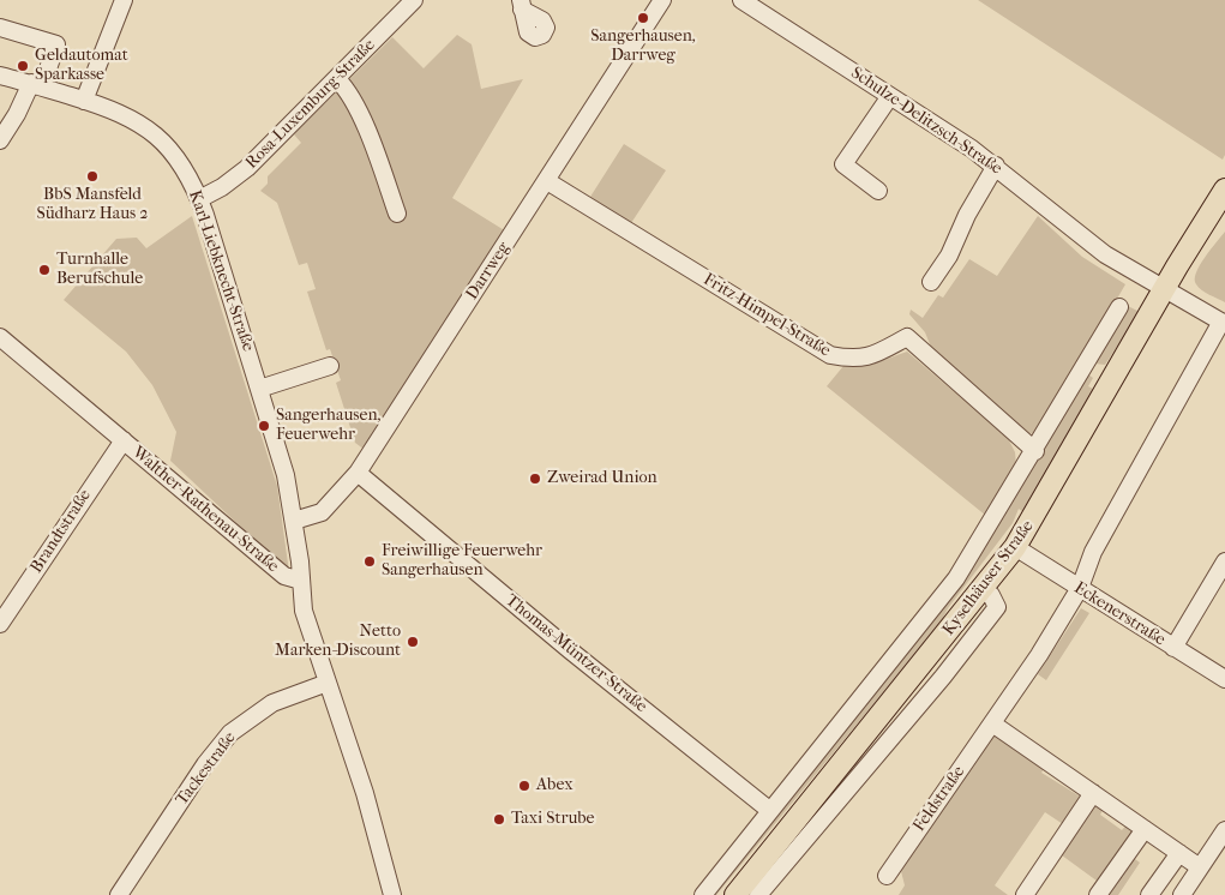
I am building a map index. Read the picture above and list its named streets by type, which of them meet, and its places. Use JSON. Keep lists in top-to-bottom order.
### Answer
{
  "streets": {
    "main road": ["Kyselhäuser Straße"],
    "street": [
      "Rosa-Luxemburg-Straße",
      "Schulze-Delitzsch-Straße",
      "Karl-Liebknecht-Straße",
      "Darrweg",
      "Fritz-Himpel-Straße",
      "Walther-Rathenau-Straße",
      "Brandtstraße",
      "Eckenerstraße",
      "Thomas-Müntzer-Straße",
      "Tackestraße",
      "Feldstraße"
    ]
  },
  "crossings": [
    ["Rosa-Luxemburg-Straße", "Karl-Liebknecht-Straße"],
    ["Schulze-Delitzsch-Straße", "Kyselhäuser Straße"],
    ["Karl-Liebknecht-Straße", "Darrweg"],
    ["Karl-Liebknecht-Straße", "Walther-Rathenau-Straße"],
    ["Darrweg", "Fritz-Himpel-Straße"],
    ["Darrweg", "Thomas-Müntzer-Straße"],
    ["Fritz-Himpel-Straße", "Kyselhäuser Straße"],
    ["Walther-Rathenau-Straße", "Brandtstraße"],
    ["Kyselhäuser Straße", "Eckenerstraße"],
    ["Kyselhäuser Straße", "Thomas-Müntzer-Straße"],
    ["Eckenerstraße", "Feldstraße"]
  ],
  "places": [
    "Sangerhausen, Darrweg",
    "Geldautomat Sparkasse",
    "BbS Mansfeld Südharz Haus 2",
    "Turnhalle Berufschule",
    "Sangerhausen, Feuerwehr",
    "Zweirad Union",
    "Freiwillige Feuerwehr Sangerhausen",
    "Netto Marken-Discount",
    "Abex",
    "Taxi Strube"
  ]
}
